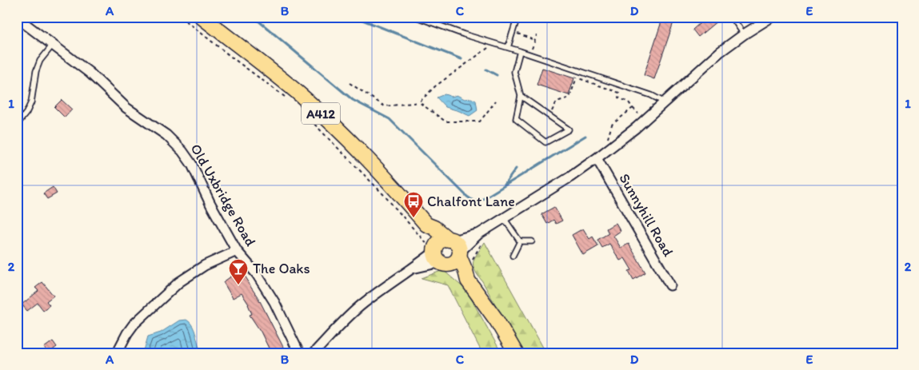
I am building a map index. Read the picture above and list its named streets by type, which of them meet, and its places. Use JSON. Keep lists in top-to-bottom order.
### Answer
{
  "streets": {
    "main road": ["A412"],
    "street": ["Old Uxbridge Road", "Sunnyhill Road"]
  },
  "places": {
    "bus stop": ["Chalfont Lane"],
    "bar": ["The Oaks"]
  },
  "grid": {
    "columns": [
      "A",
      "B",
      "C",
      "D",
      "E"
    ],
    "rows": ["1", "2"]
  }
}
